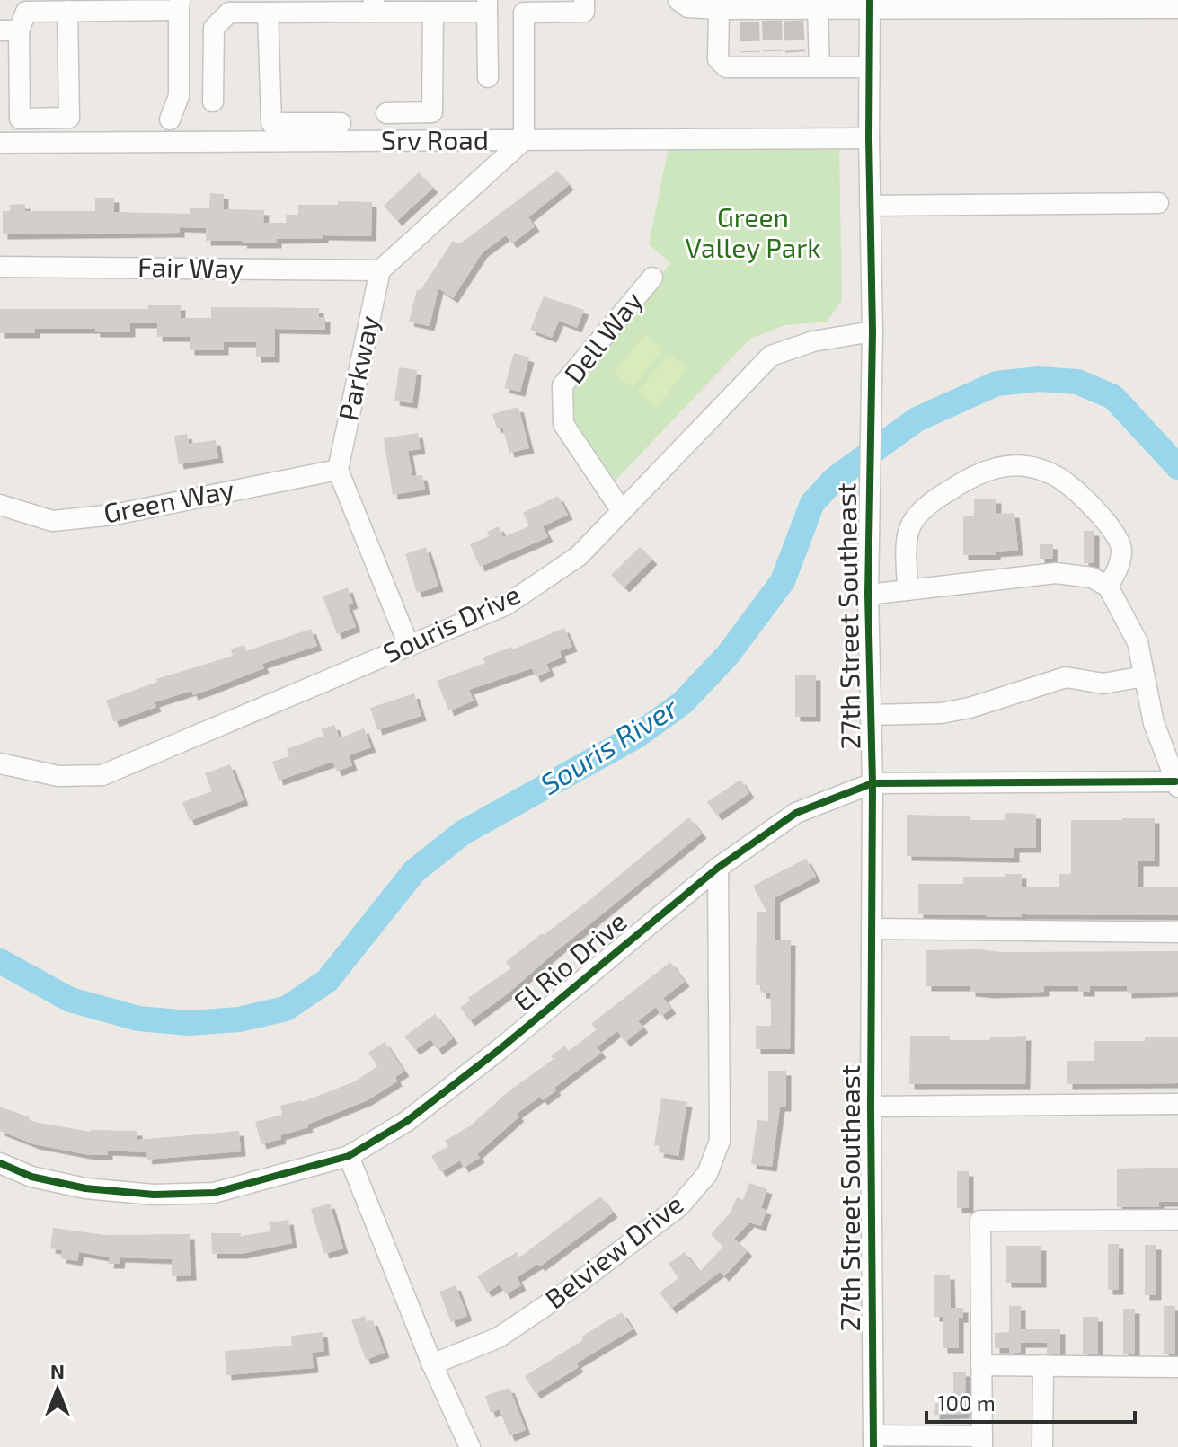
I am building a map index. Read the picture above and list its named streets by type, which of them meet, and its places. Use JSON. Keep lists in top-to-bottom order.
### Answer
{
  "streets": {
    "street": [
      "Srv Road",
      "Fair Way",
      "Dell Way",
      "Parkway",
      "Green Way",
      "27th Street Southeast",
      "Souris Drive",
      "El Rio Drive",
      "Belview Drive"
    ]
  },
  "crossings": [
    ["Srv Road", "27th Street Southeast"],
    ["Fair Way", "Parkway"],
    ["Dell Way", "Souris Drive"],
    ["Parkway", "Green Way"],
    ["27th Street Southeast", "Souris Drive"],
    ["27th Street Southeast", "El Rio Drive"],
    ["El Rio Drive", "Belview Drive"]
  ],
  "water": ["Souris River"],
  "parks": ["Green Valley Park"],
  "scale_bar": "100 m",
  "north": "top"
}
